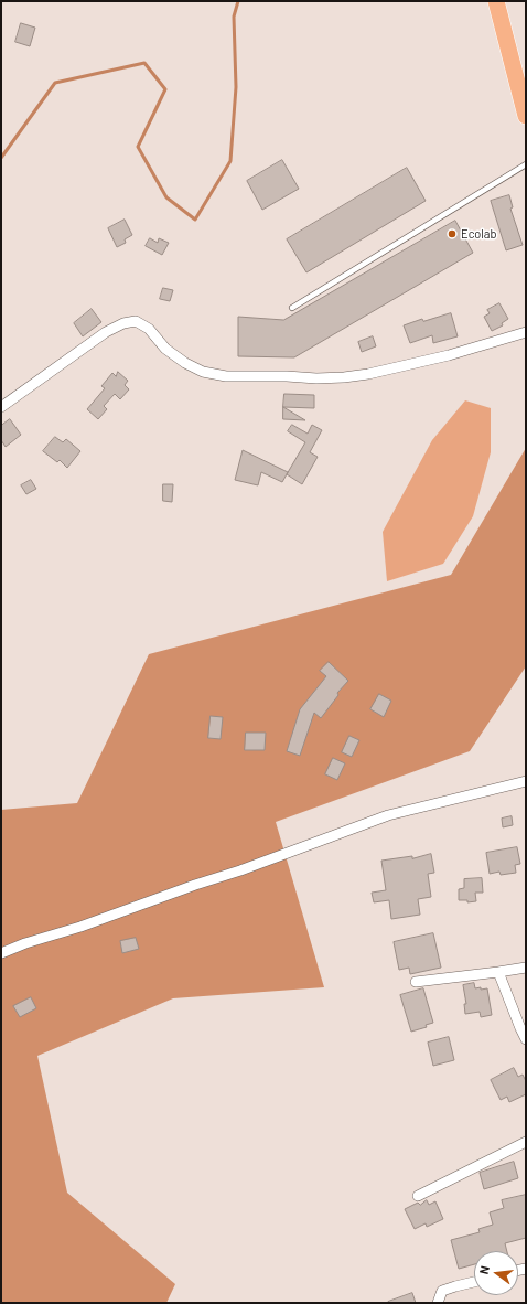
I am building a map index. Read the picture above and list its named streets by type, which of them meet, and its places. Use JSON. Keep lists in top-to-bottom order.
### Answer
{
  "places": ["Ecolab"],
  "north": "left"
}
